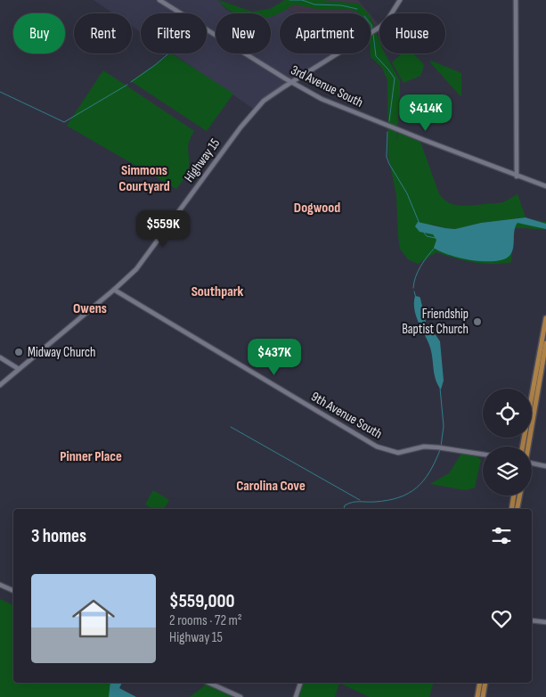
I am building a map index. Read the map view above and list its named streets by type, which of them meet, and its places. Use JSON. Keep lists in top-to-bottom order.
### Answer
{
  "streets": {
    "main road": ["3rd Avenue South", "Highway 15", "9th Avenue South"]
  },
  "crossings": [
    ["3rd Avenue South", "Highway 15"],
    ["Highway 15", "9th Avenue South"]
  ],
  "districts": [
    "Simmons Courtyard",
    "Dogwood",
    "Southpark",
    "Owens",
    "Pinner Place",
    "Carolina Cove"
  ],
  "places": ["Friendship Baptist Church", "Midway Church"],
  "page": {
    "chip": [
      "Buy",
      "Rent",
      "Filters",
      "New",
      "Apartment",
      "House"
    ],
    "price": ["$414K", "$559K", "$437K"],
    "heading": "3 homes",
    "list": [
      {
        "name": "$559,000",
        "note": "2 rooms · 72 m² · Highway 15"
      }
    ]
  }
}
